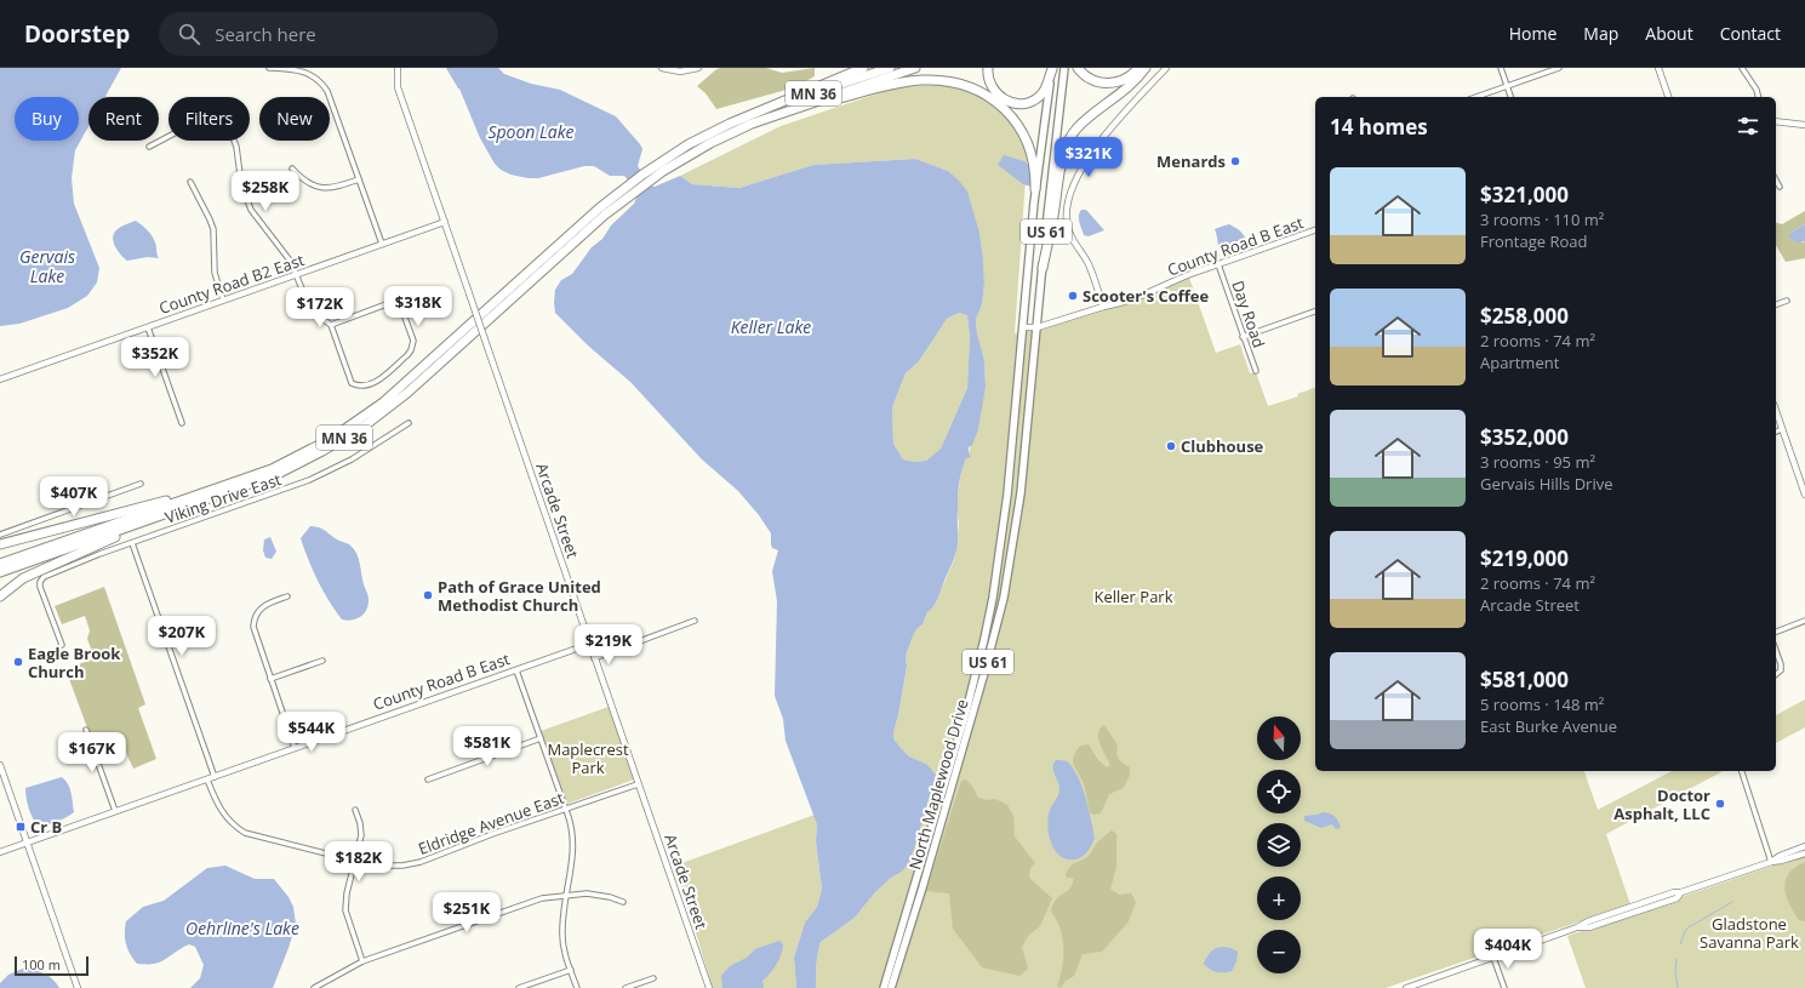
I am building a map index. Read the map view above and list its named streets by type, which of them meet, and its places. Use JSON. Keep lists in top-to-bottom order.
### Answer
{
  "streets": {
    "highway": ["MN 36"],
    "main road": ["US 61", "North Maplewood Drive"],
    "street": [
      "County Road B East",
      "County Road B2 East",
      "Day Road",
      "Viking Drive East",
      "Arcade Street",
      "Eldridge Avenue East"
    ]
  },
  "crossings": [
    ["US 61", "County Road B East"],
    ["US 61", "North Maplewood Drive"],
    ["County Road B East", "Day Road"],
    ["County Road B East", "Arcade Street"],
    ["County Road B East", "North Maplewood Drive"],
    ["County Road B East", "Eldridge Avenue East"],
    ["County Road B2 East", "Arcade Street"],
    ["Arcade Street", "Eldridge Avenue East"]
  ],
  "water": [
    "Spoon Lake",
    "Gervais Lake",
    "Keller Lake",
    "Oehrline's Lake"
  ],
  "parks": ["Keller Park", "Maplecrest Park", "Gladstone Savanna Park"],
  "places": {
    "other": [
      "Menards",
      "Scooter's Coffee",
      "Clubhouse",
      "Path of Grace United Methodist Church",
      "Eagle Brook Church",
      "Doctor Asphalt, LLC"
    ],
    "transit": ["Cr B"]
  },
  "scale_bar": "100 m",
  "north": "top",
  "page": {
    "header": "Doorstep",
    "search": "Search here",
    "nav": [
      "Home",
      "Map",
      "About",
      "Contact"
    ],
    "chip": [
      "Buy",
      "Rent",
      "Filters",
      "New"
    ],
    "heading": "14 homes",
    "price": [
      "$321K",
      "$258K",
      "$318K",
      "$172K",
      "$352K",
      "$407K",
      "$207K",
      "$219K",
      "$544K",
      "$581K",
      "$167K",
      "$182K",
      "$251K",
      "$404K"
    ],
    "list": [
      {
        "name": "$321,000",
        "note": "3 rooms · 110 m² · Frontage Road"
      },
      {
        "name": "$258,000",
        "note": "2 rooms · 74 m² · Apartment"
      },
      {
        "name": "$352,000",
        "note": "3 rooms · 95 m² · Gervais Hills Drive"
      },
      {
        "name": "$219,000",
        "note": "2 rooms · 74 m² · Arcade Street"
      },
      {
        "name": "$581,000",
        "note": "5 rooms · 148 m² · East Burke Avenue"
      }
    ],
    "map_buttons": ["+", "−"],
    "scale": "100 m"
  }
}
